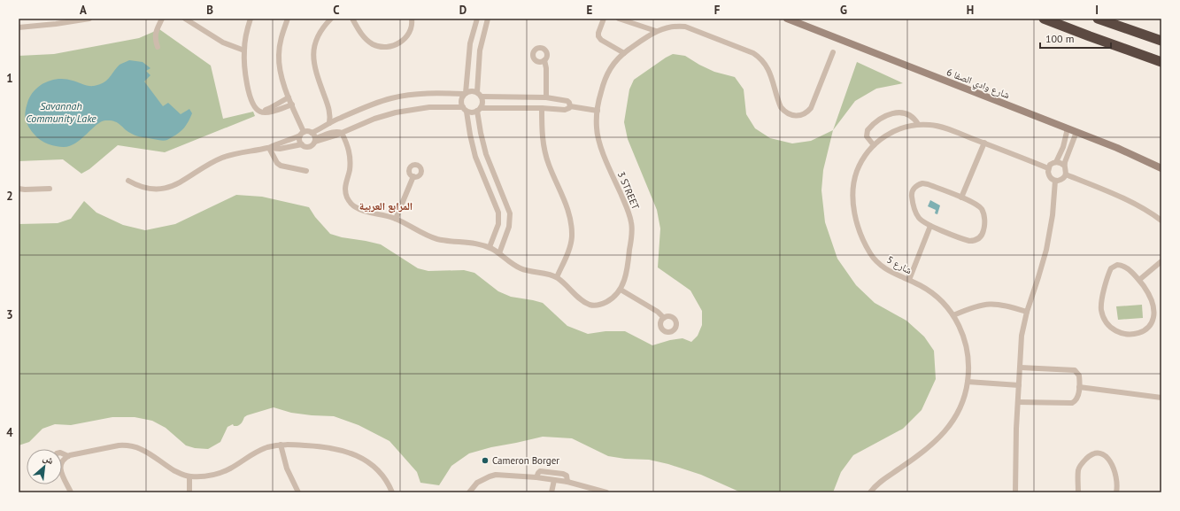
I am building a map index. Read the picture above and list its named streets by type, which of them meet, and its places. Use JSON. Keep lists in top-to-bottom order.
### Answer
{
  "streets": {
    "main road": ["شارع وادي الصفا 6"],
    "street": ["3 STREET", "شارع 5"]
  },
  "districts": ["المرابع العربية"],
  "water": ["Savannah Community Lake"],
  "places": ["Cameron Borger"],
  "scale_bar": "100 m",
  "north": "top right",
  "grid": {
    "columns": [
      "A",
      "B",
      "C",
      "D",
      "E",
      "F",
      "G",
      "H",
      "I"
    ],
    "rows": [
      "1",
      "2",
      "3",
      "4"
    ]
  }
}
